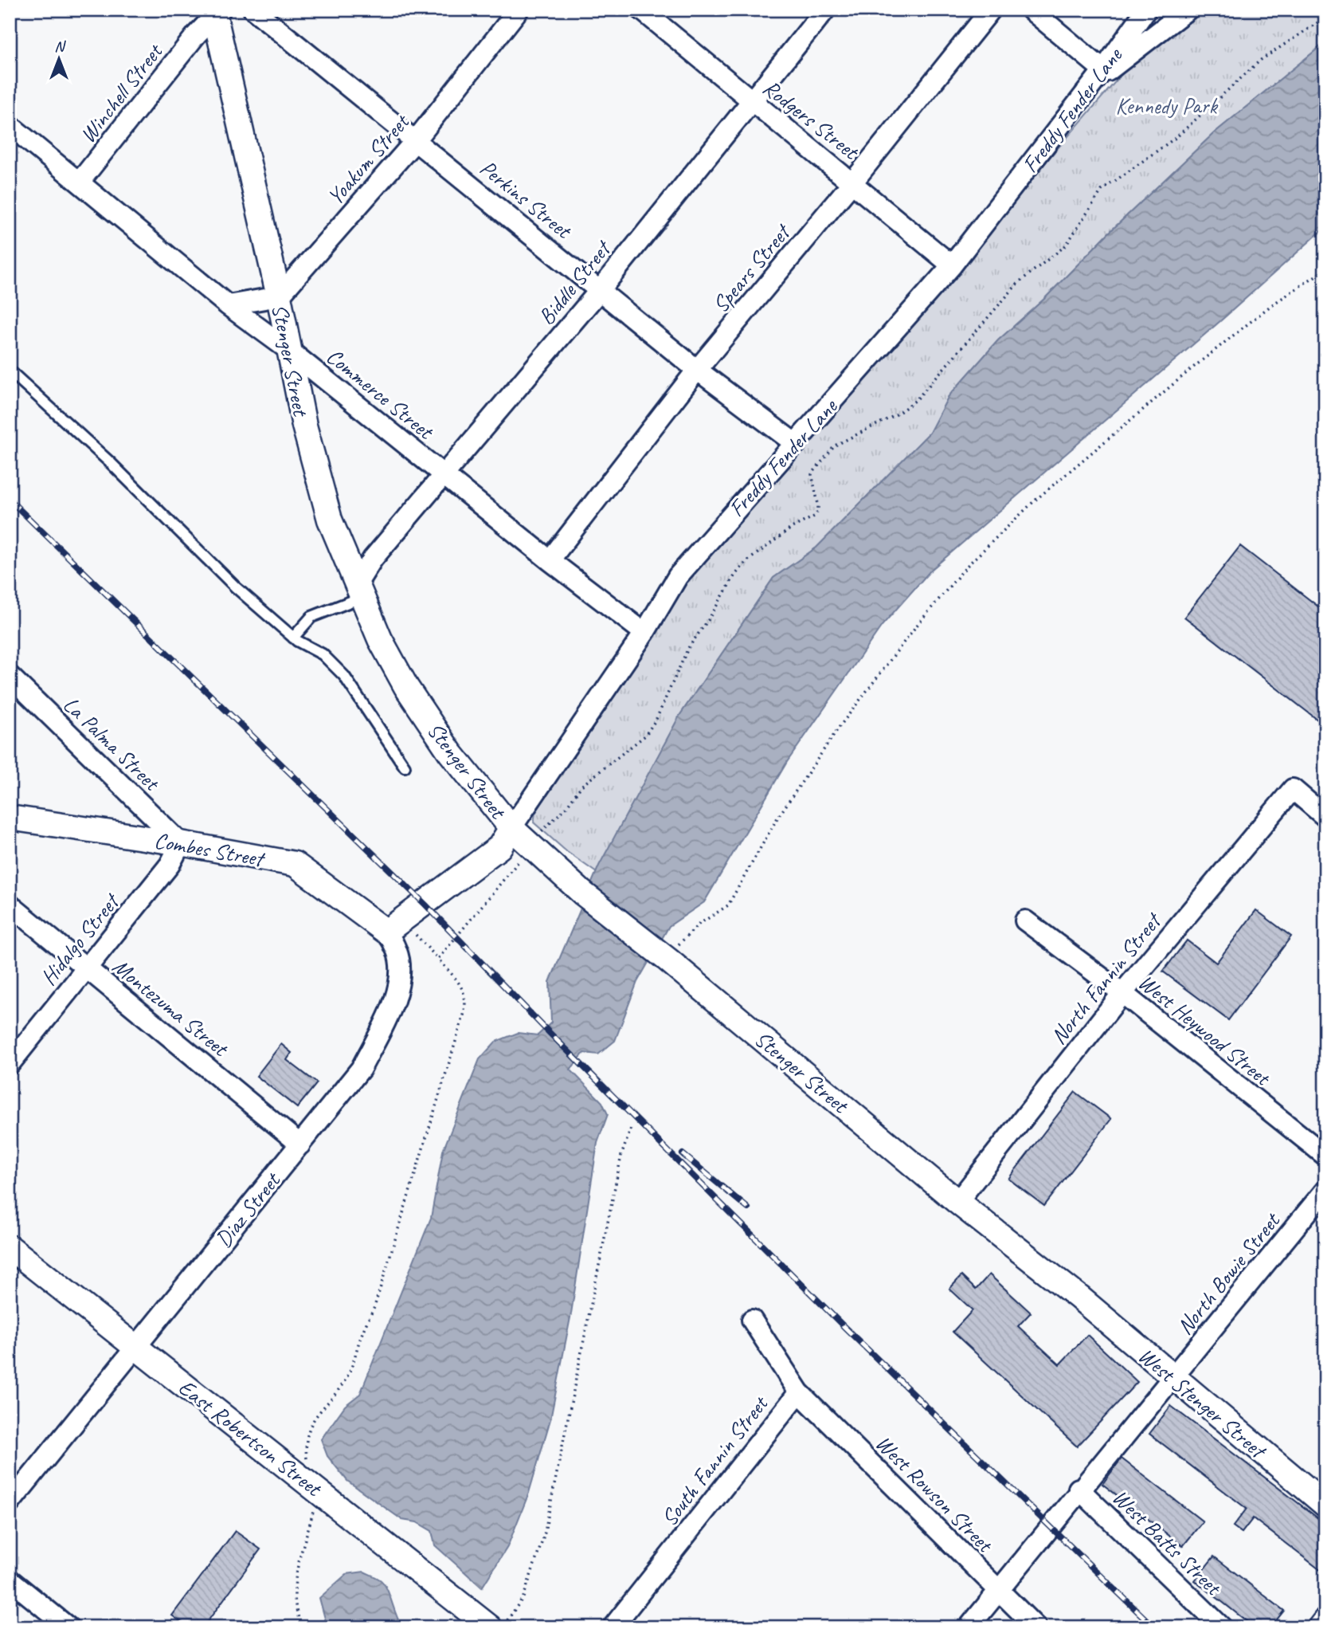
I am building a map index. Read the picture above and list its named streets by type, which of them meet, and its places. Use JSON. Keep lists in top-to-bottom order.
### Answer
{
  "streets": {
    "street": [
      "Winchell Street",
      "Freddy Fender Lane",
      "Rodgers Street",
      "Yoakum Street",
      "Perkins Street",
      "Spears Street",
      "Biddle Street",
      "Stenger Street",
      "Commerce Street",
      "La Palma Street",
      "Combes Street",
      "Hidalgo Street",
      "North Fannin Street",
      "Montezuma Street",
      "West Heywood Street",
      "Diaz Street",
      "North Bowie Street",
      "West Stenger Street",
      "East Robertson Street",
      "South Fannin Street",
      "West Rowson Street",
      "West Batts Street"
    ]
  },
  "crossings": [
    ["Winchell Street", "Stenger Street"],
    ["Winchell Street", "Commerce Street"],
    ["Freddy Fender Lane", "Rodgers Street"],
    ["Freddy Fender Lane", "Perkins Street"],
    ["Freddy Fender Lane", "Stenger Street"],
    ["Freddy Fender Lane", "Commerce Street"],
    ["Freddy Fender Lane", "Combes Street"],
    ["Freddy Fender Lane", "Diaz Street"],
    ["Rodgers Street", "Spears Street"],
    ["Rodgers Street", "Biddle Street"],
    ["Yoakum Street", "Perkins Street"],
    ["Yoakum Street", "Stenger Street"],
    ["Perkins Street", "Spears Street"],
    ["Perkins Street", "Biddle Street"],
    ["Spears Street", "Commerce Street"],
    ["Biddle Street", "Stenger Street"],
    ["Biddle Street", "Commerce Street"],
    ["Stenger Street", "Commerce Street"],
    ["Stenger Street", "North Fannin Street"],
    ["Stenger Street", "West Stenger Street"],
    ["La Palma Street", "Combes Street"],
    ["La Palma Street", "Hidalgo Street"],
    ["Combes Street", "Hidalgo Street"],
    ["Combes Street", "Diaz Street"],
    ["Hidalgo Street", "Montezuma Street"],
    ["North Fannin Street", "West Heywood Street"],
    ["Montezuma Street", "Diaz Street"],
    ["Diaz Street", "East Robertson Street"],
    ["North Bowie Street", "West Stenger Street"],
    ["North Bowie Street", "West Rowson Street"],
    ["North Bowie Street", "West Batts Street"],
    ["South Fannin Street", "West Rowson Street"]
  ],
  "parks": ["Kennedy Park"],
  "north": "top"
}
